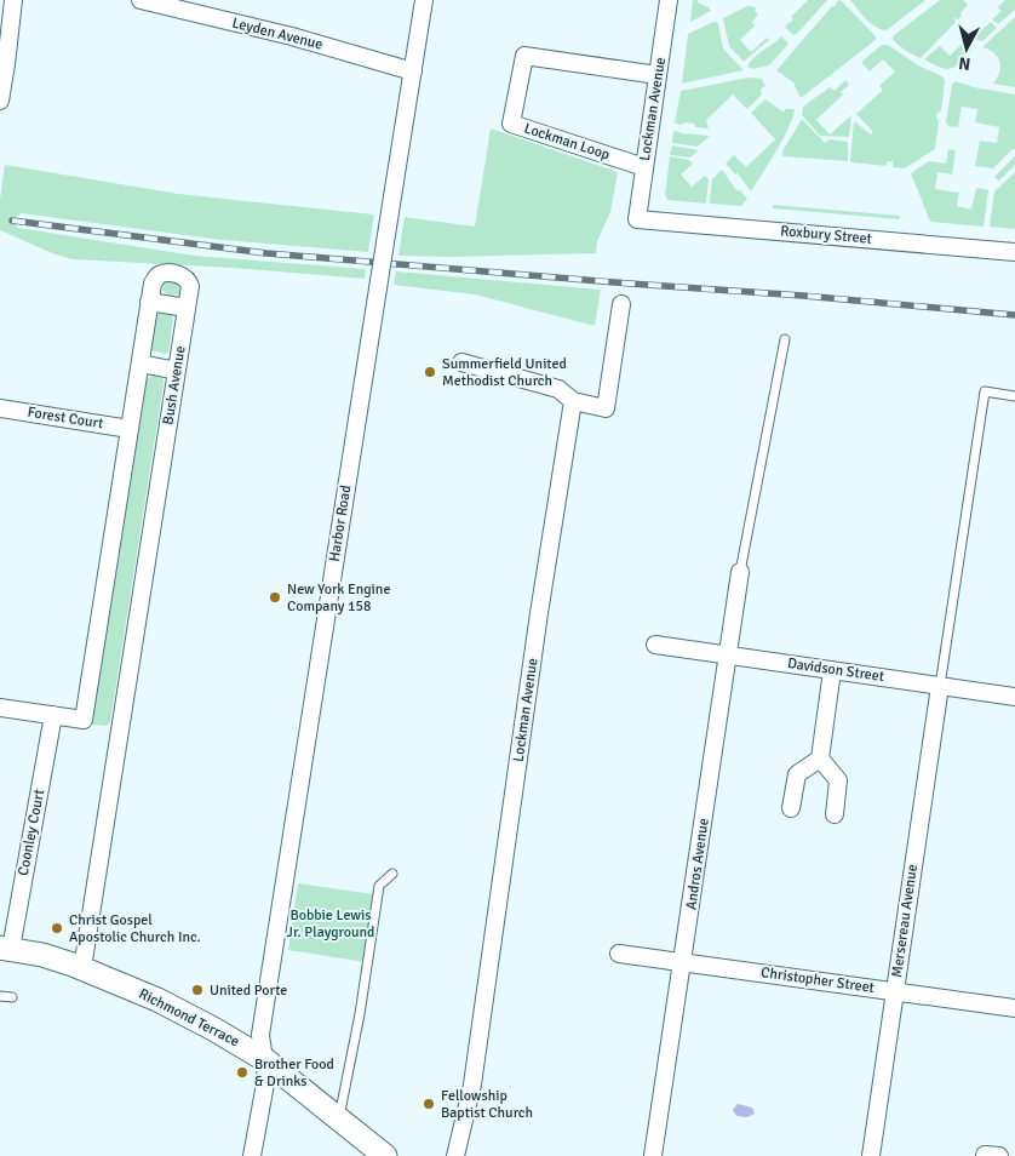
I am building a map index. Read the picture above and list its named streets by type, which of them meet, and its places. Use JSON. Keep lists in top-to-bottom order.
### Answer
{
  "streets": {
    "main road": ["Richmond Terrace"],
    "street": [
      "Leyden Avenue",
      "Lockman Avenue",
      "Lockman Loop",
      "Roxbury Street",
      "Bush Avenue",
      "Forest Court",
      "Harbor Road",
      "Davidson Street",
      "Coonley Court",
      "Andros Avenue",
      "Mersereau Avenue",
      "Christopher Street"
    ]
  },
  "crossings": [
    ["Leyden Avenue", "Harbor Road"],
    ["Lockman Avenue", "Lockman Loop"],
    ["Lockman Avenue", "Roxbury Street"],
    ["Bush Avenue", "Forest Court"],
    ["Bush Avenue", "Coonley Court"],
    ["Bush Avenue", "Richmond Terrace"],
    ["Harbor Road", "Richmond Terrace"],
    ["Davidson Street", "Andros Avenue"],
    ["Davidson Street", "Mersereau Avenue"],
    ["Coonley Court", "Richmond Terrace"],
    ["Andros Avenue", "Christopher Street"],
    ["Mersereau Avenue", "Christopher Street"]
  ],
  "parks": ["Bobbie Lewis Jr. Playground"],
  "places": [
    "Summerfield United Methodist Church",
    "New York Engine Company 158",
    "Christ Gospel Apostolic Church Inc.",
    "United Porte",
    "Brother Food & Drinks",
    "Fellowship Baptist Church"
  ],
  "north": "bottom"
}
